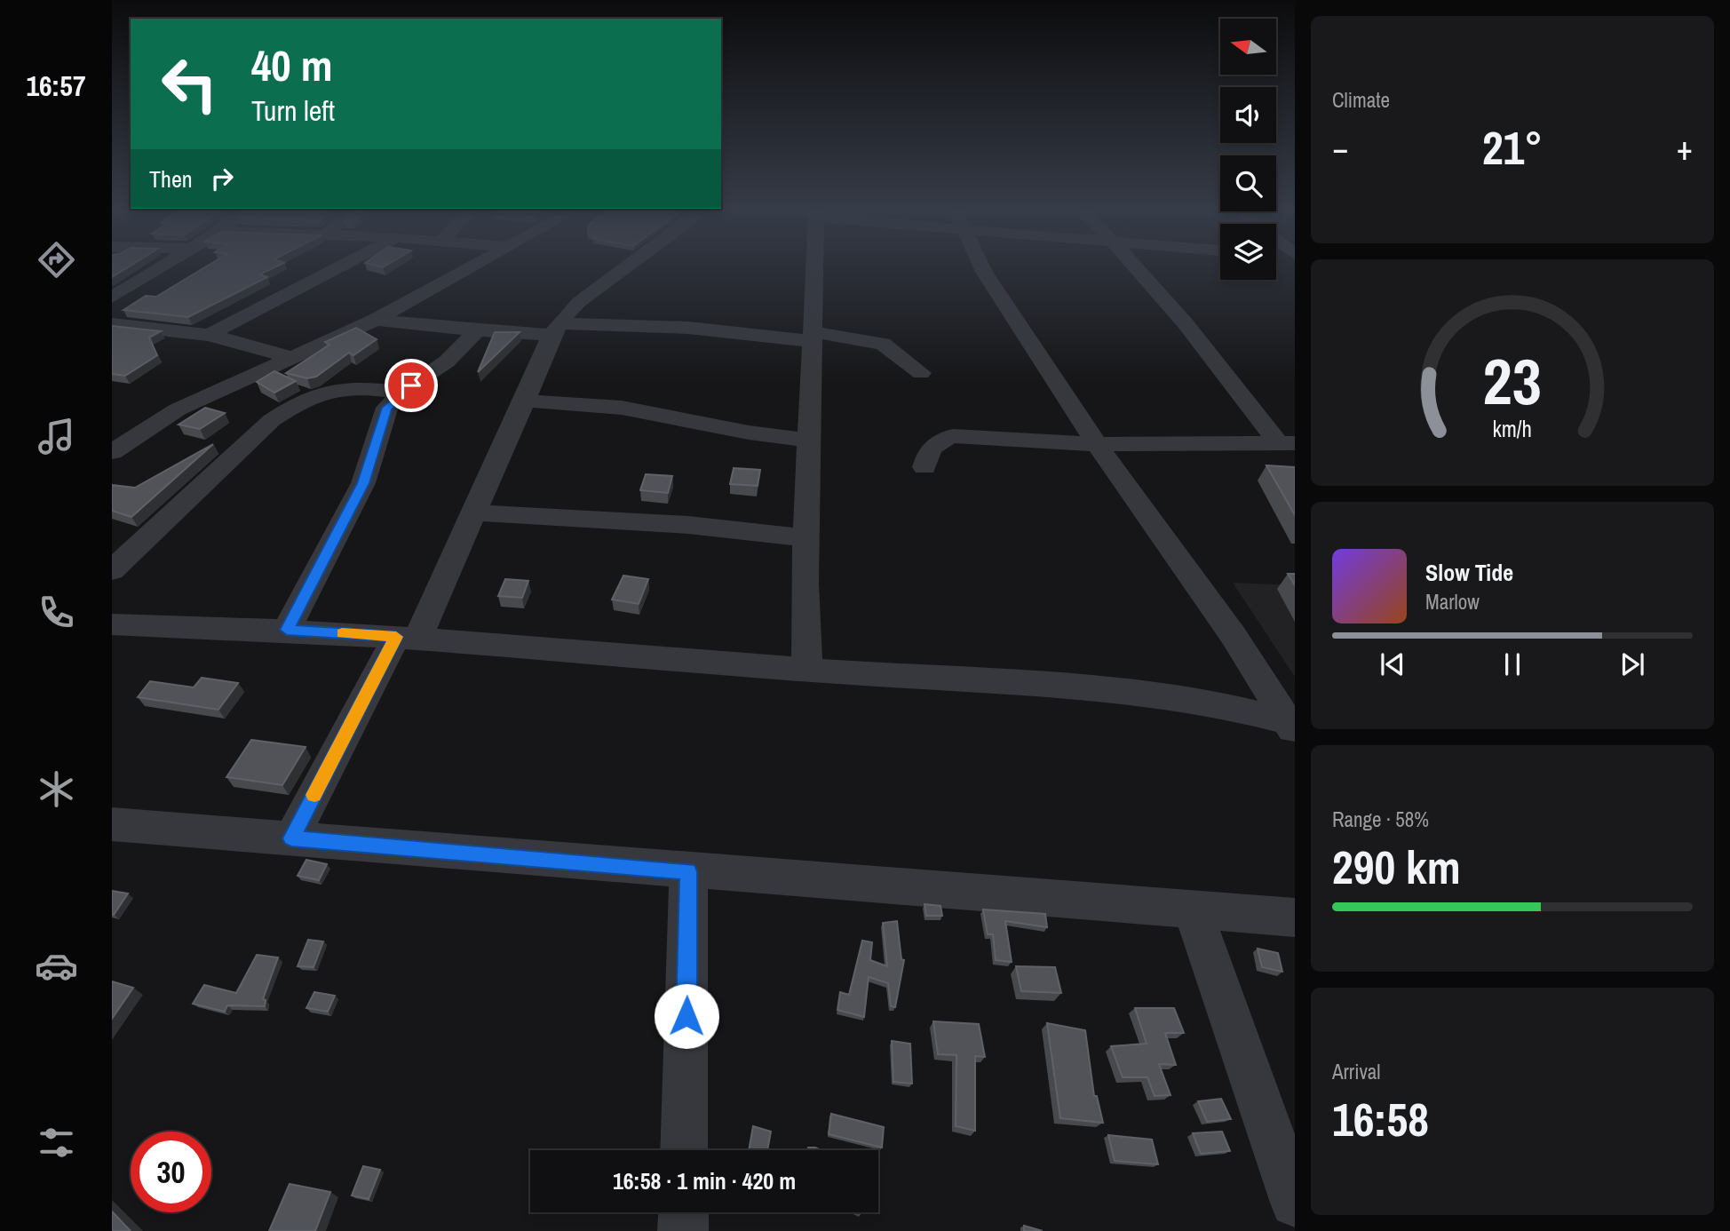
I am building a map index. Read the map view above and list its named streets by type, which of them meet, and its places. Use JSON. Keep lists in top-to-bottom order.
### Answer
{
  "north": "left",
  "page": {
    "tabs": "16:57",
    "tile": [
      "Climate",
      ["Range · 58%", "290 km"],
      ["Arrival", "16:58"]
    ],
    "turn": ["40 m", "Turn left"],
    "heat": ["−", "21°", "+"],
    "then": "Then",
    "song": ["Slow Tide", "Marlow"],
    "limit": "30",
    "trip": "16:58 · 1 min · 420 m",
    "gauge": ["23", "km/h"]
  }
}
